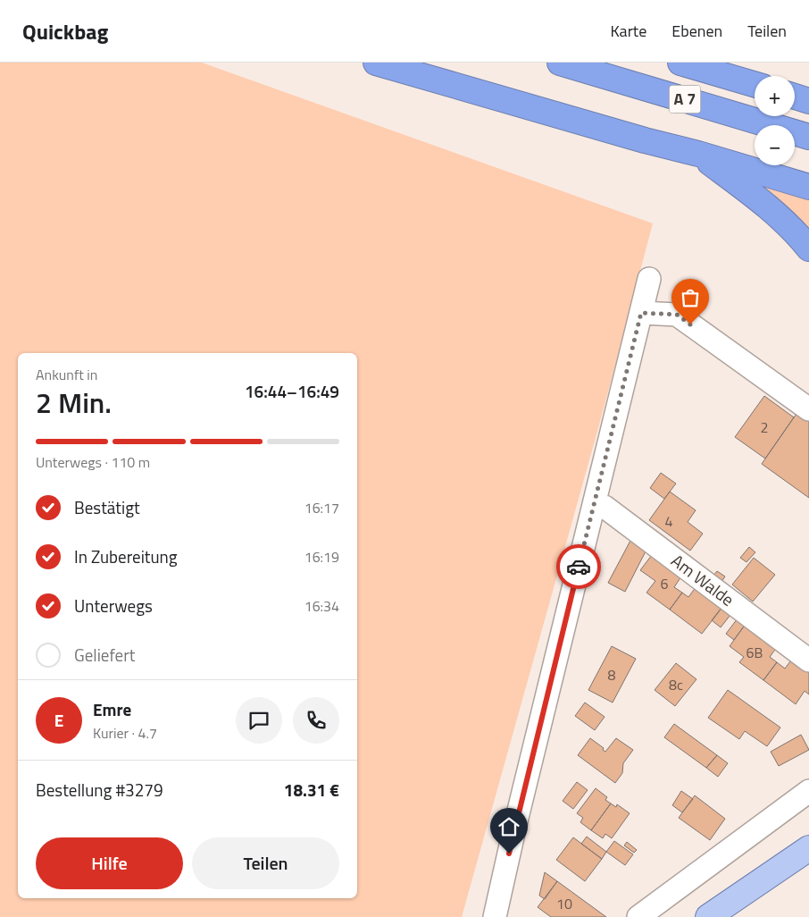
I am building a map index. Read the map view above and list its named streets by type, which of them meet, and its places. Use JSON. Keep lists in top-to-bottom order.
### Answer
{
  "streets": {
    "highway": ["A 7"],
    "street": ["Am Walde"]
  },
  "house_numbers": [
    "2",
    "4",
    "6",
    "6B",
    "8",
    "8c",
    "10"
  ],
  "page": {
    "header": "Quickbag",
    "nav": ["Karte", "Ebenen", "Teilen"],
    "map_buttons": ["+", "−"],
    "heading": ["2 Min.", "Ankunft in", "16:44–16:49"],
    "panel": [
      "Emre",
      "Kurier · 4.7",
      "Bestellung #3279",
      "18.31 €"
    ],
    "bar": "Unterwegs · 110 m",
    "list": [
      ["Bestätigt", "16:17"],
      ["In Zubereitung", "16:19"],
      ["Unterwegs", "16:34"],
      "Geliefert"
    ],
    "round": "E",
    "buttons": ["Hilfe", "Teilen"]
  }
}
